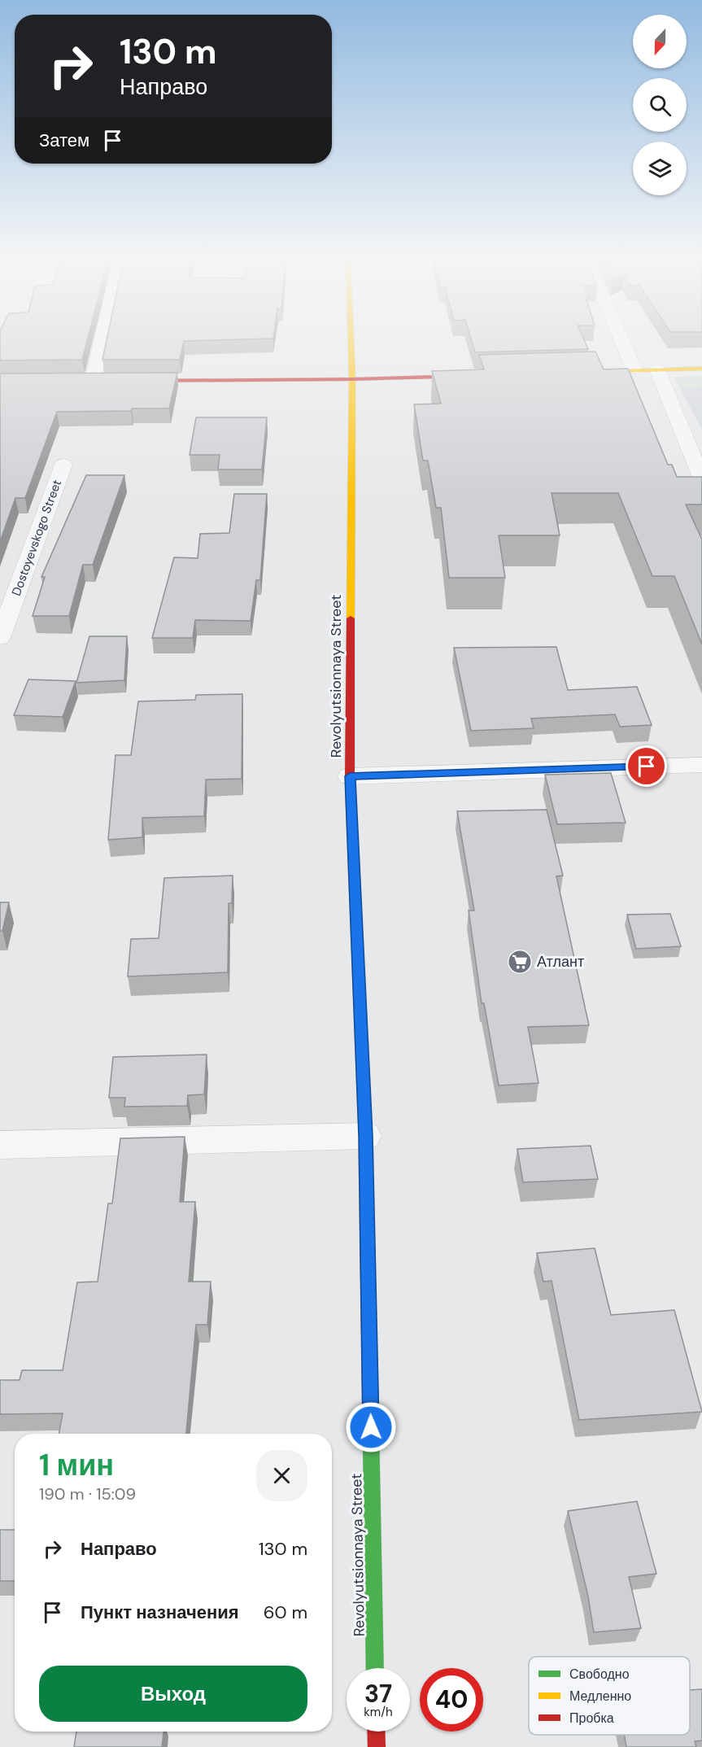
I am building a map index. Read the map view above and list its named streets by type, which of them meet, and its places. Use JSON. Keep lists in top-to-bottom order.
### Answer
{
  "streets": {
    "street": ["Dostoyevskogo Street", "Revolyutsionnaya Street"]
  },
  "places": {
    "supermarket": ["Атлант"]
  },
  "legend": ["Свободно", "Медленно", "Пробка"],
  "north": "bottom",
  "page": {
    "turn": ["130 m", "Направо"],
    "then": "Затем",
    "heading": ["1 мин", "190 m · 15:09"],
    "list": [
      {
        "name": "Направо",
        "value": "130 m"
      },
      {
        "name": "Пункт назначения",
        "value": "60 m"
      }
    ],
    "buttons": "Выход",
    "speed": "37 km/h",
    "limit": "40"
  }
}
